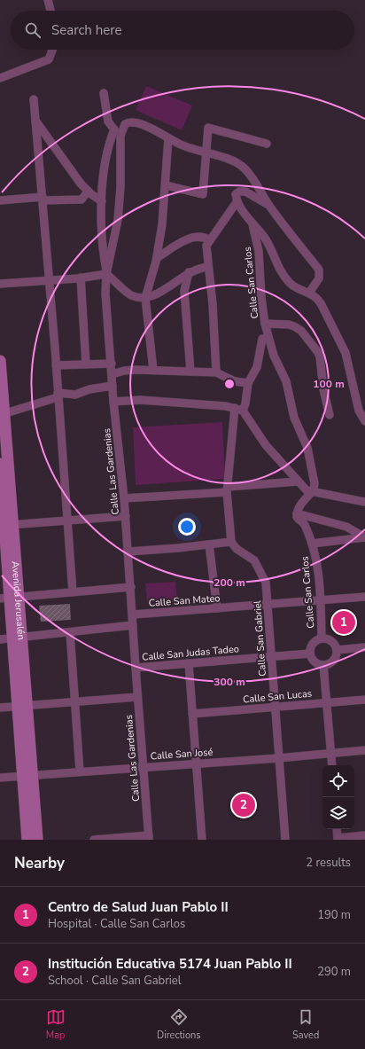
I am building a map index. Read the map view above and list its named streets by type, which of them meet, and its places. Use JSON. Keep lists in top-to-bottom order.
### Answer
{
  "streets": {
    "street": [
      "Calle San Carlos",
      "Calle Las Gardenias",
      "Avenida Jerusalén",
      "Calle San Mateo",
      "Calle San Gabriel",
      "Calle San Judas Tadeo",
      "Calle San Lucas",
      "Calle San José"
    ]
  },
  "crossings": [
    ["Calle San Carlos", "Calle San Mateo"],
    ["Calle San Carlos", "Calle San Judas Tadeo"],
    ["Calle Las Gardenias", "Calle San Mateo"],
    ["Calle Las Gardenias", "Calle San Judas Tadeo"],
    ["Calle Las Gardenias", "Calle San José"],
    ["Avenida Jerusalén", "Calle San José"],
    ["Calle San Mateo", "Calle San Gabriel"],
    ["Calle San Gabriel", "Calle San Judas Tadeo"],
    ["Calle San Gabriel", "Calle San Lucas"],
    ["Calle San Gabriel", "Calle San José"]
  ],
  "page": {
    "search": "Search here",
    "pins": ["1", "2"],
    "heading": ["Nearby", "2 results"],
    "list": [
      {
        "mark": "1",
        "name": "Centro de Salud Juan Pablo II",
        "note": "Hospital · Calle San Carlos",
        "value": "190 m"
      },
      {
        "mark": "2",
        "name": "Institución Educativa 5174 Juan Pablo II",
        "note": "School · Calle San Gabriel",
        "value": "290 m"
      }
    ],
    "nav": ["Map", "Directions", "Saved"]
  },
  "rings": ["100 m", "200 m", "300 m"]
}
